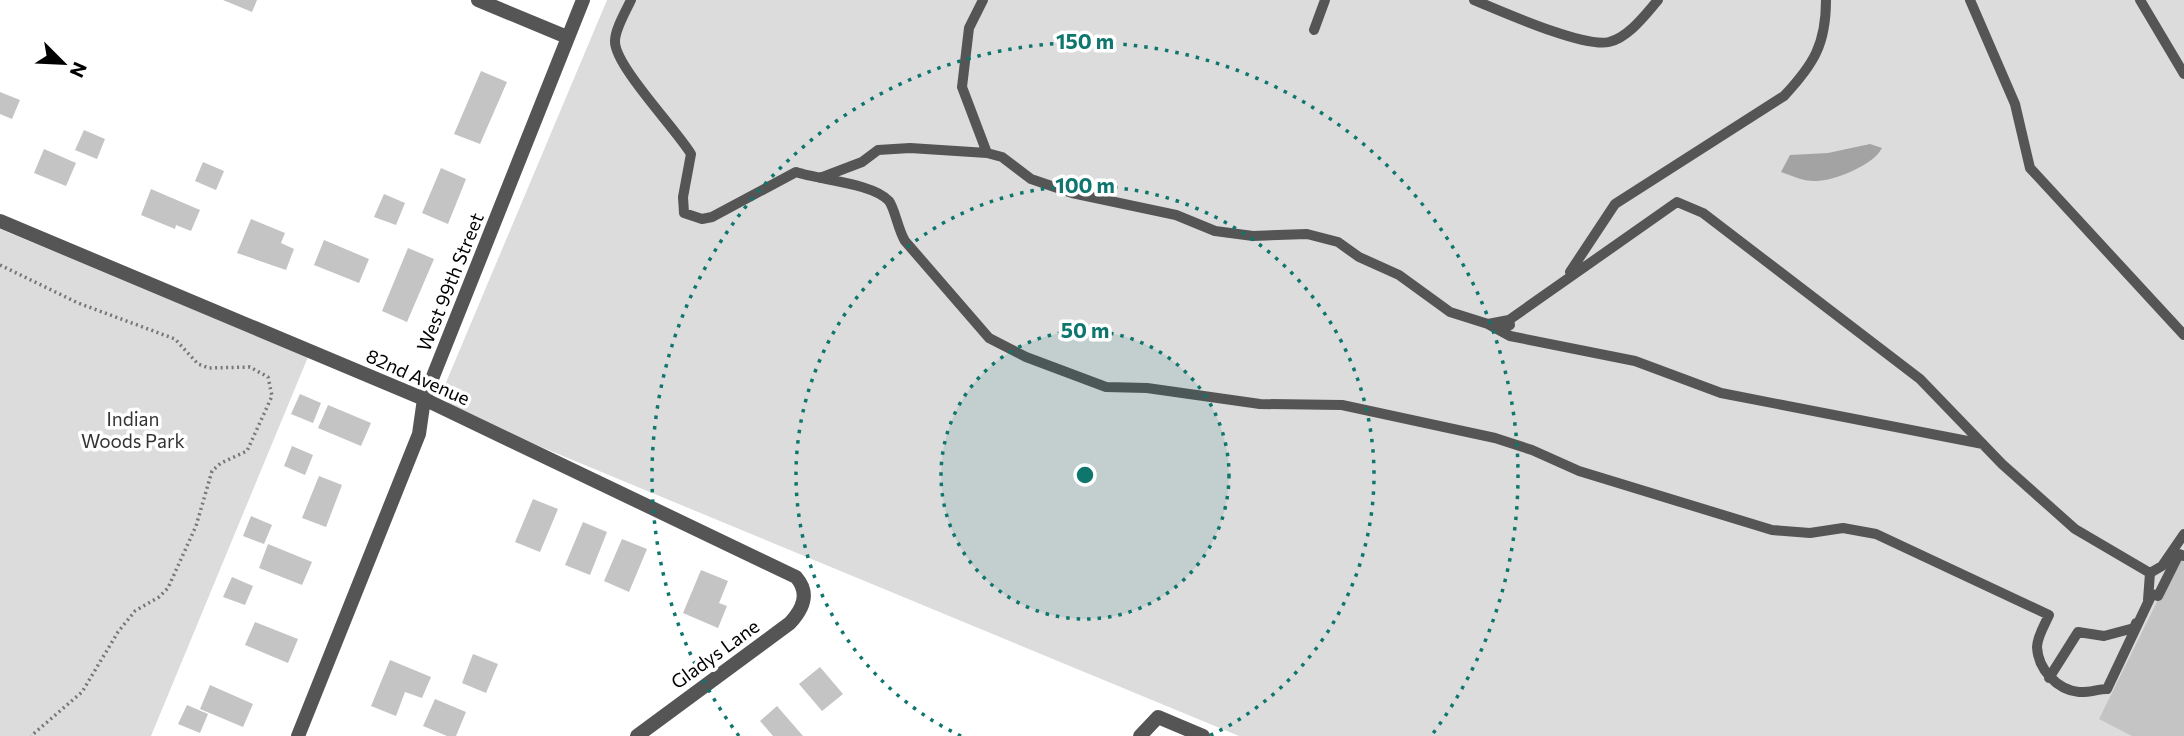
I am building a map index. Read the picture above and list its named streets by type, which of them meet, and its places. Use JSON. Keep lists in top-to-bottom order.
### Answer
{
  "streets": {
    "street": ["West 99th Street", "82nd Avenue", "Gladys Lane"]
  },
  "crossings": [
    ["West 99th Street", "82nd Avenue"],
    ["82nd Avenue", "Gladys Lane"]
  ],
  "parks": ["Indian Woods Park"],
  "north": "bottom right",
  "rings": ["150 m", "100 m", "50 m"]
}
